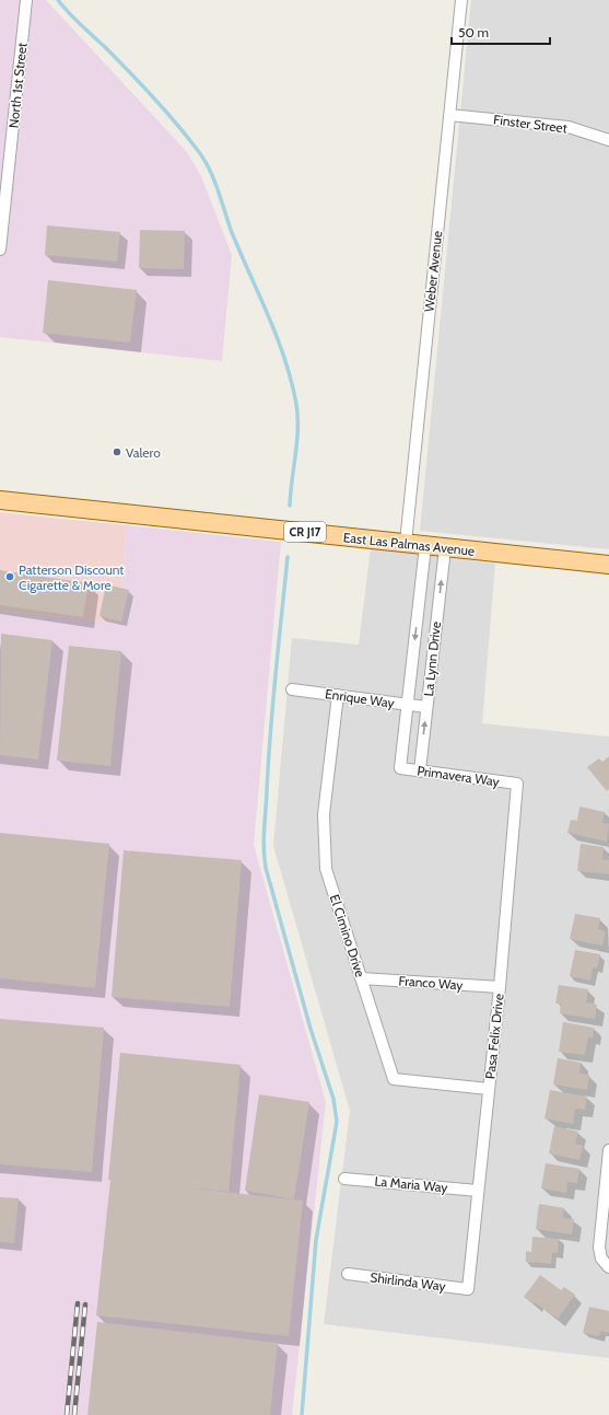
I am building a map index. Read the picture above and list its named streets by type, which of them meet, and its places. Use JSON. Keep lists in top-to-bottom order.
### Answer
{
  "streets": {
    "main road": ["CR J17", "East Las Palmas Avenue"],
    "street": [
      "North 1st Street",
      "Finster Street",
      "Weber Avenue",
      "La Lynn Drive",
      "Enrique Way",
      "Primavera Way",
      "El Cimino Drive",
      "Franco Way",
      "Pasa Felix Drive",
      "La Maria Way",
      "Shirlinda Way"
    ]
  },
  "crossings": [
    ["Finster Street", "Weber Avenue"],
    ["Weber Avenue", "East Las Palmas Avenue"],
    ["East Las Palmas Avenue", "La Lynn Drive"],
    ["La Lynn Drive", "Enrique Way"],
    ["La Lynn Drive", "Primavera Way"],
    ["Enrique Way", "El Cimino Drive"],
    ["Primavera Way", "Pasa Felix Drive"],
    ["El Cimino Drive", "Franco Way"],
    ["El Cimino Drive", "Pasa Felix Drive"],
    ["Franco Way", "Pasa Felix Drive"],
    ["Pasa Felix Drive", "La Maria Way"],
    ["Pasa Felix Drive", "Shirlinda Way"]
  ],
  "places": ["Valero", "Patterson Discount Cigarette & More"],
  "scale_bar": "50 m"
}
